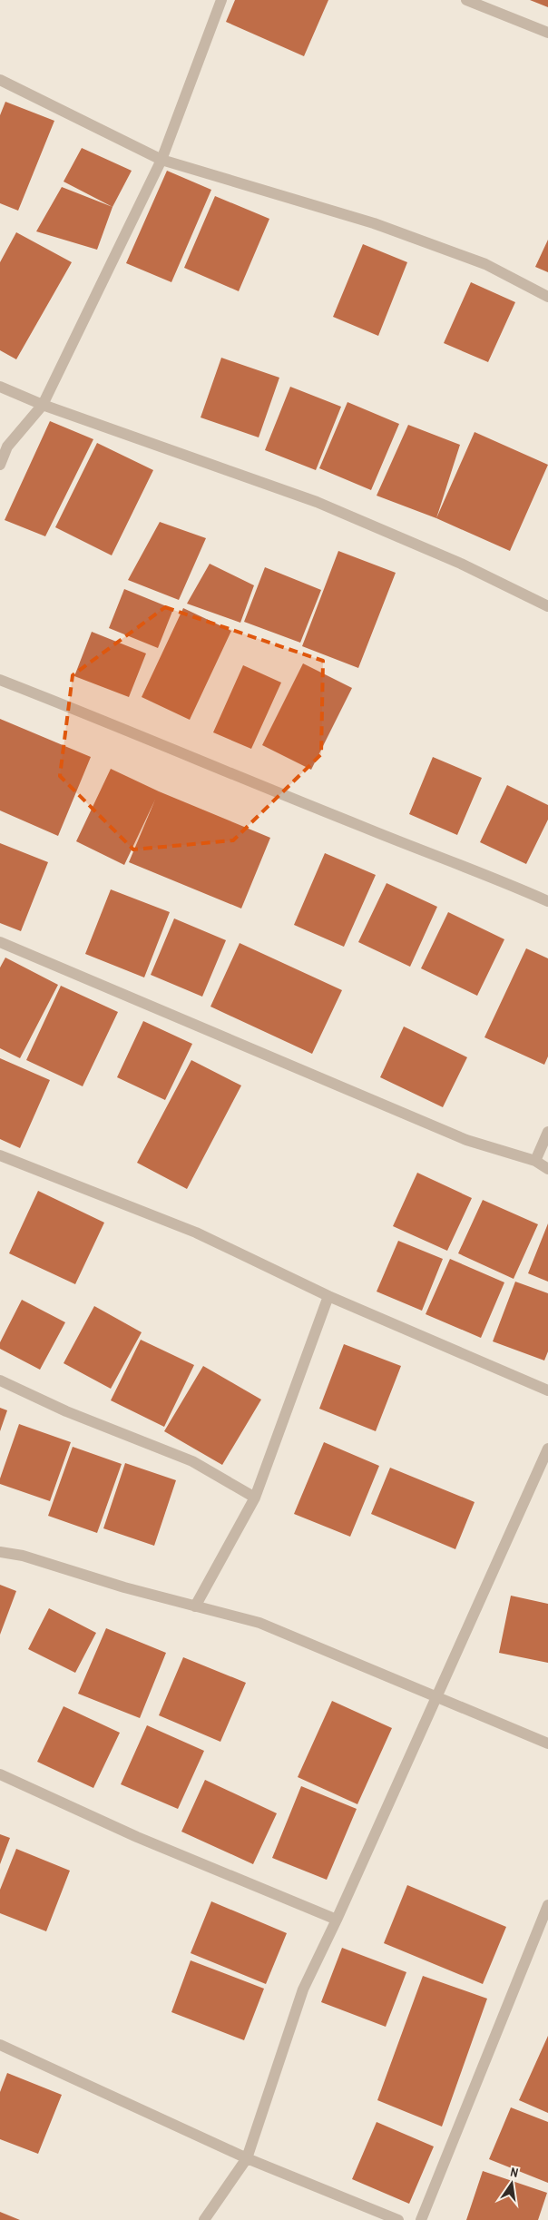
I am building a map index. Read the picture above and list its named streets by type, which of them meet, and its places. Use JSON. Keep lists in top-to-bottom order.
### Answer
{
  "north": "top"
}
